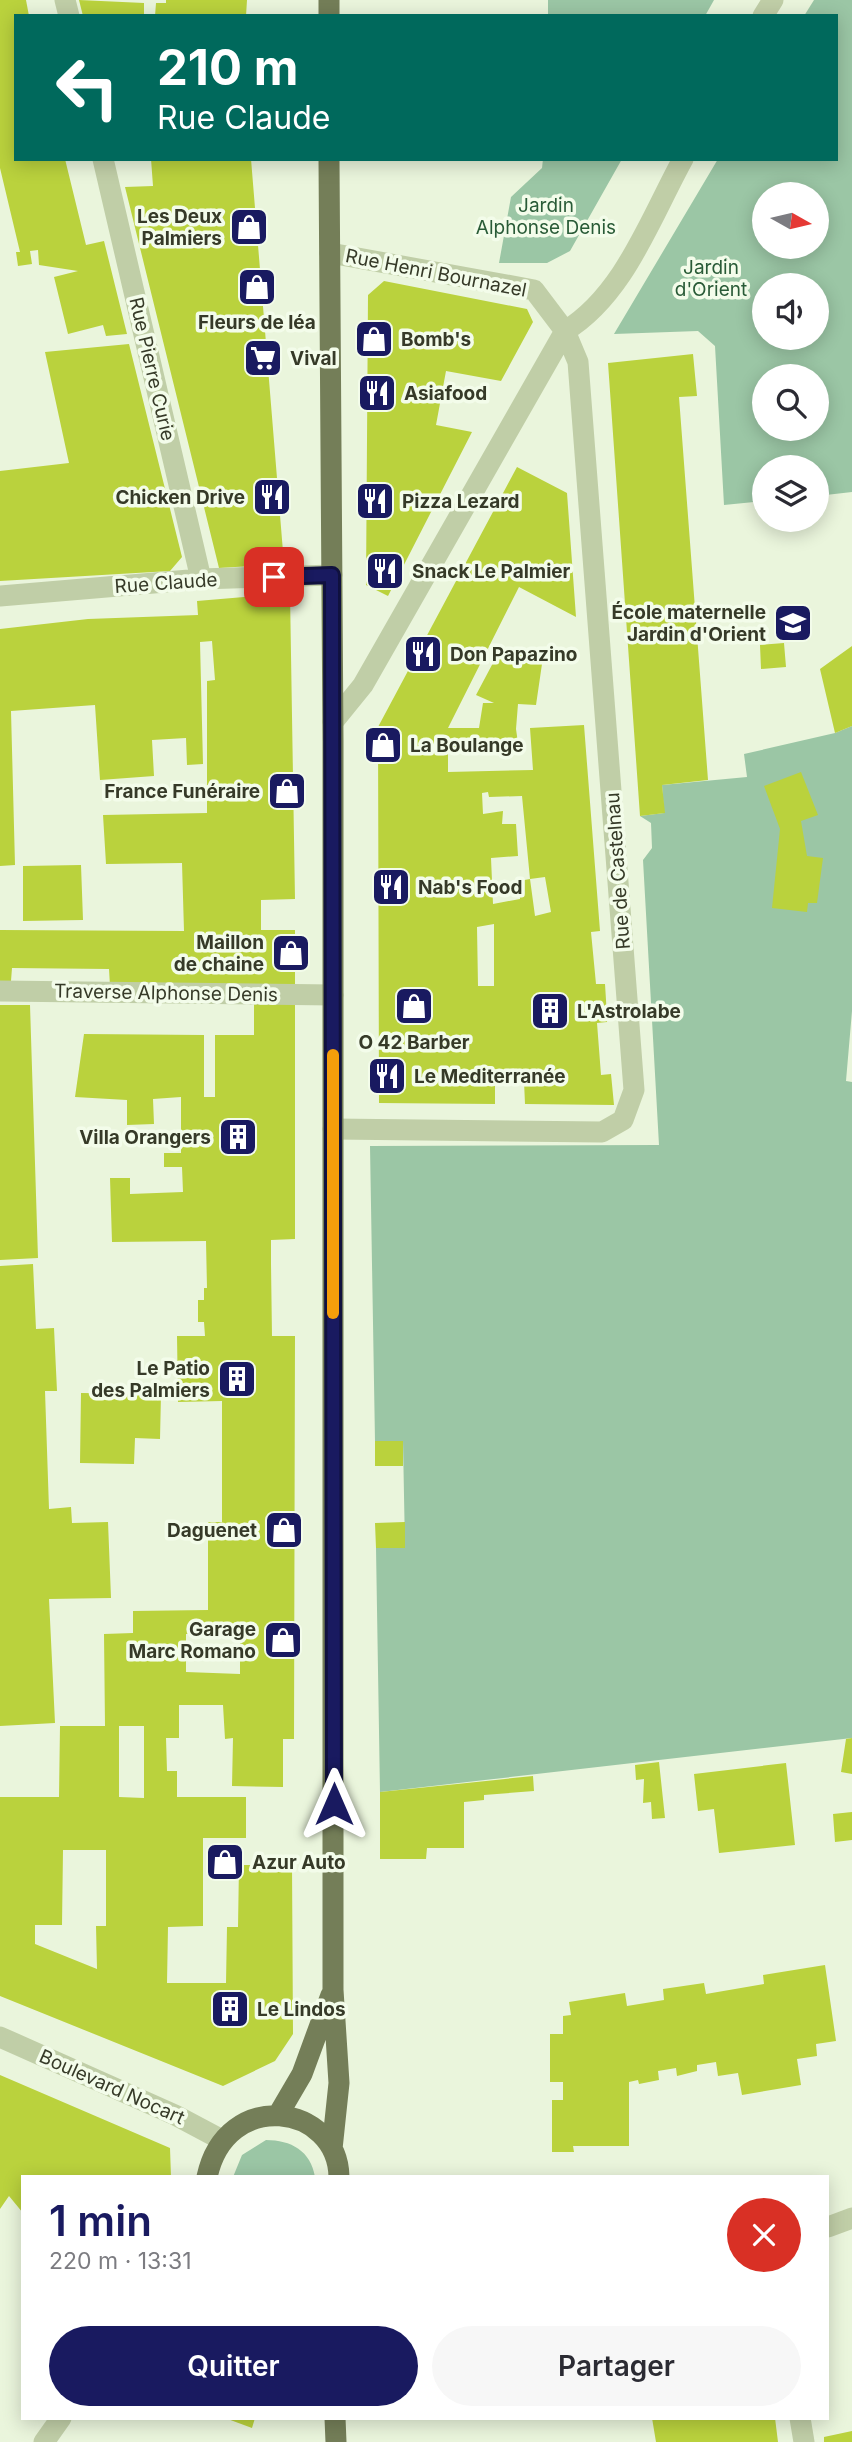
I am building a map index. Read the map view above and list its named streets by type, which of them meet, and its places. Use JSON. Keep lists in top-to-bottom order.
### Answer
{
  "streets": {
    "street": [
      "Rue Henri Bournazel",
      "Rue Pierre Curie",
      "Rue Claude",
      "Rue de Castelnau",
      "Traverse Alphonse Denis",
      "Boulevard Nocart"
    ]
  },
  "crossings": [
    ["Rue Henri Bournazel", "Rue de Castelnau"],
    ["Rue Pierre Curie", "Rue Claude"]
  ],
  "parks": ["Jardin Alphonse Denis", "Jardin d'Orient"],
  "places": {
    "shop": [
      "Les Deux Palmiers",
      "Fleurs de léa",
      "Bomb's",
      "La Boulange",
      "France Funéraire",
      "Maillon de chaine",
      "O 42 Barber",
      "Daguenet",
      "Garage Marc Romano",
      "Azur Auto"
    ],
    "supermarket": ["Vival"],
    "restaurant": [
      "Asiafood",
      "Chicken Drive",
      "Pizza Lezard",
      "Snack Le Palmier",
      "Don Papazino",
      "Nab's Food",
      "Le Mediterranée"
    ],
    "school or university": ["École maternelle Jardin d'Orient"],
    "building": [
      "L'Astrolabe",
      "Villa Orangers",
      "Le Patio des Palmiers",
      "Le Lindos"
    ]
  },
  "north": "right",
  "page": {
    "turn": ["210 m", "Rue Claude"],
    "heading": ["1 min", "220 m · 13:31"],
    "buttons": ["Quitter", "Partager"]
  }
}
